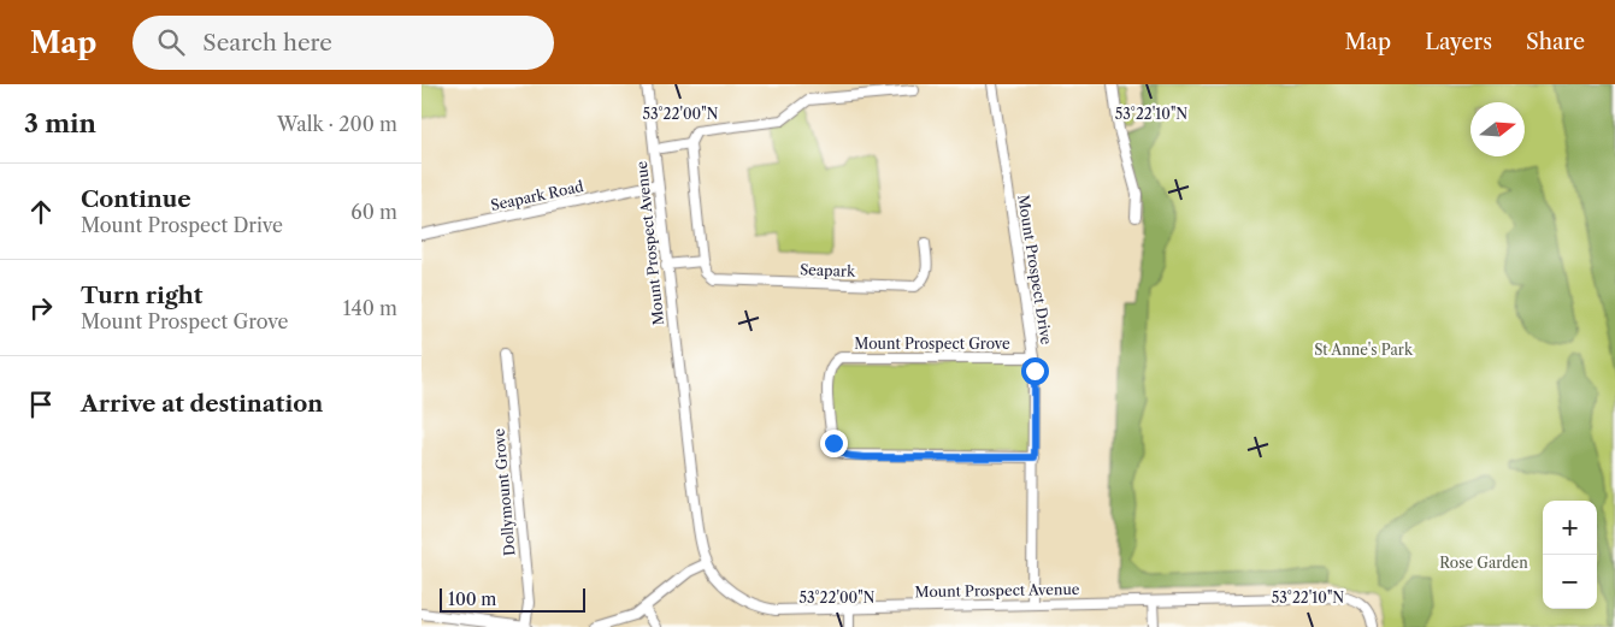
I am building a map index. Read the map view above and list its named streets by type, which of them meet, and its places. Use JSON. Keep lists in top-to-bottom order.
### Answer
{
  "streets": {
    "street": [
      "Seapark Road",
      "Mount Prospect Avenue",
      "Mount Prospect Drive",
      "Seapark",
      "Mount Prospect Grove",
      "Dollymount Grove"
    ]
  },
  "crossings": [
    ["Seapark Road", "Mount Prospect Avenue"],
    ["Mount Prospect Avenue", "Mount Prospect Drive"],
    ["Mount Prospect Drive", "Mount Prospect Grove"]
  ],
  "parks": ["St Anne's Park", "Rose Garden"],
  "scale_bar": "100 m",
  "north": "right",
  "page": {
    "header": "Map",
    "search": "Search here",
    "nav": ["Map", "Layers", "Share"],
    "heading": ["3 min", "Walk · 200 m"],
    "list": [
      ["Continue", "Mount Prospect Drive", "60 m"],
      ["Turn right", "Mount Prospect Grove", "140 m"],
      "Arrive at destination"
    ],
    "map_buttons": ["+", "−"],
    "scale": "100 m"
  },
  "coordinates": ["53°22'00\"N", "53°22'10\"N"]
}
